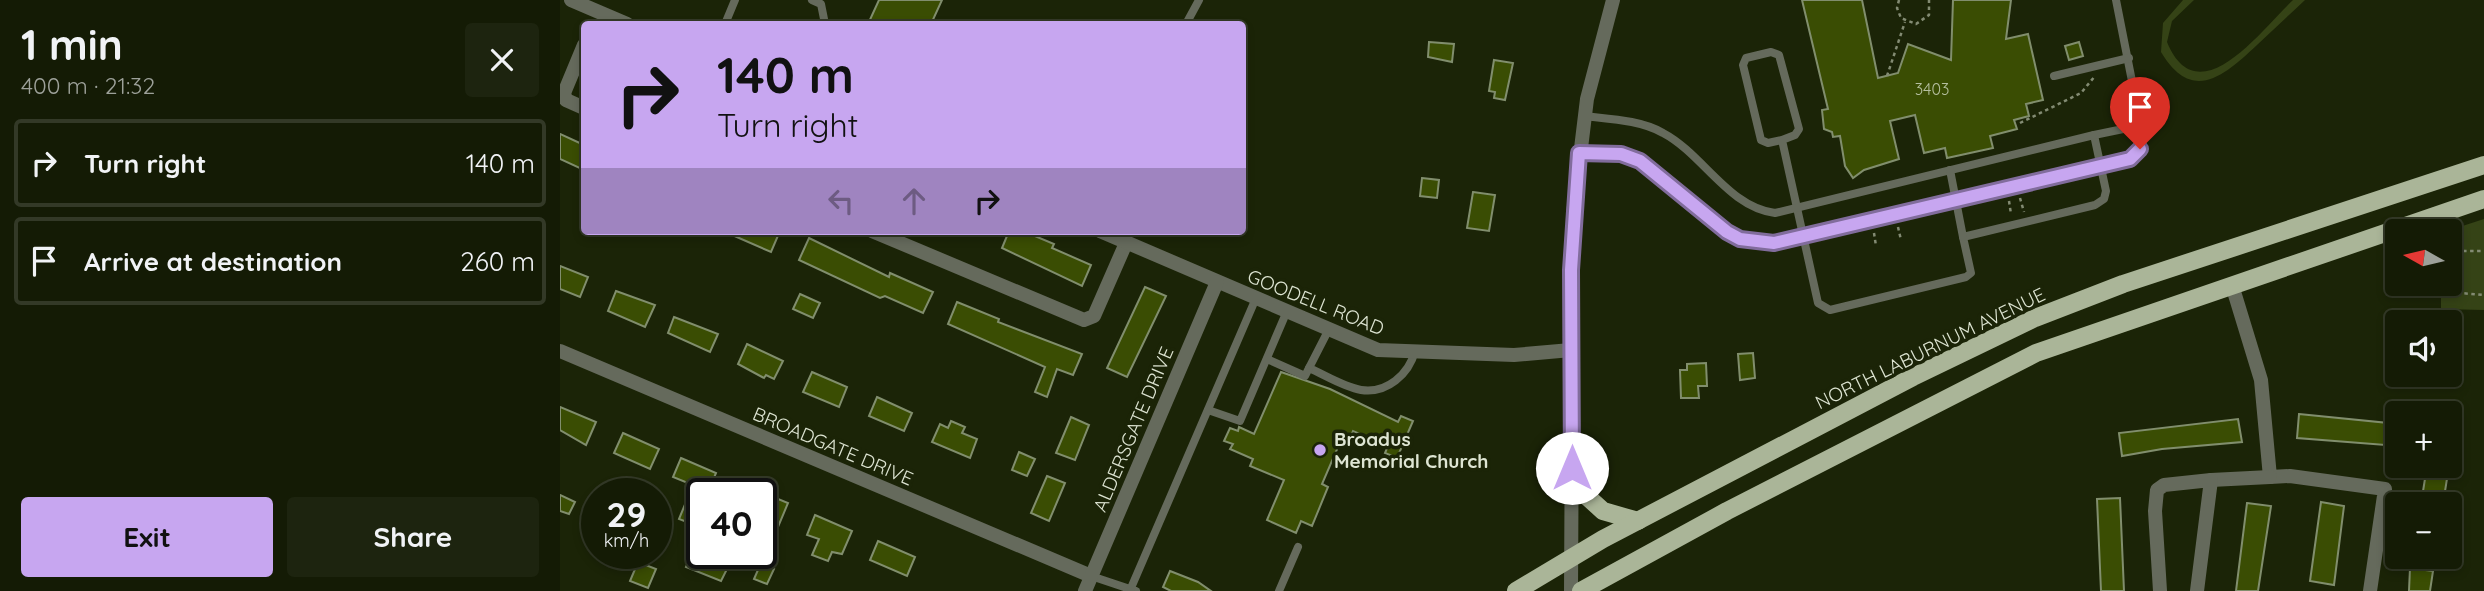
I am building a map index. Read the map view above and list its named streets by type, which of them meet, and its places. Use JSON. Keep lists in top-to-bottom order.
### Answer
{
  "streets": {
    "main road": ["NORTH LABURNUM AVENUE"],
    "street": ["GOODELL ROAD", "ALDERSGATE DRIVE", "BROADGATE DRIVE"]
  },
  "crossings": [
    ["GOODELL ROAD", "ALDERSGATE DRIVE"],
    ["ALDERSGATE DRIVE", "BROADGATE DRIVE"]
  ],
  "places": ["Broadus Memorial Church"],
  "house_numbers": ["3403"],
  "north": "left",
  "page": {
    "heading": ["1 min", "400 m · 21:32"],
    "turn": ["140 m", "Turn right"],
    "list": [
      {
        "name": "Turn right",
        "value": "140 m"
      },
      {
        "name": "Arrive at destination",
        "value": "260 m"
      }
    ],
    "map_buttons": ["+", "−"],
    "speed": "29 km/h",
    "limit": "40",
    "buttons": ["Exit", "Share"]
  }
}
